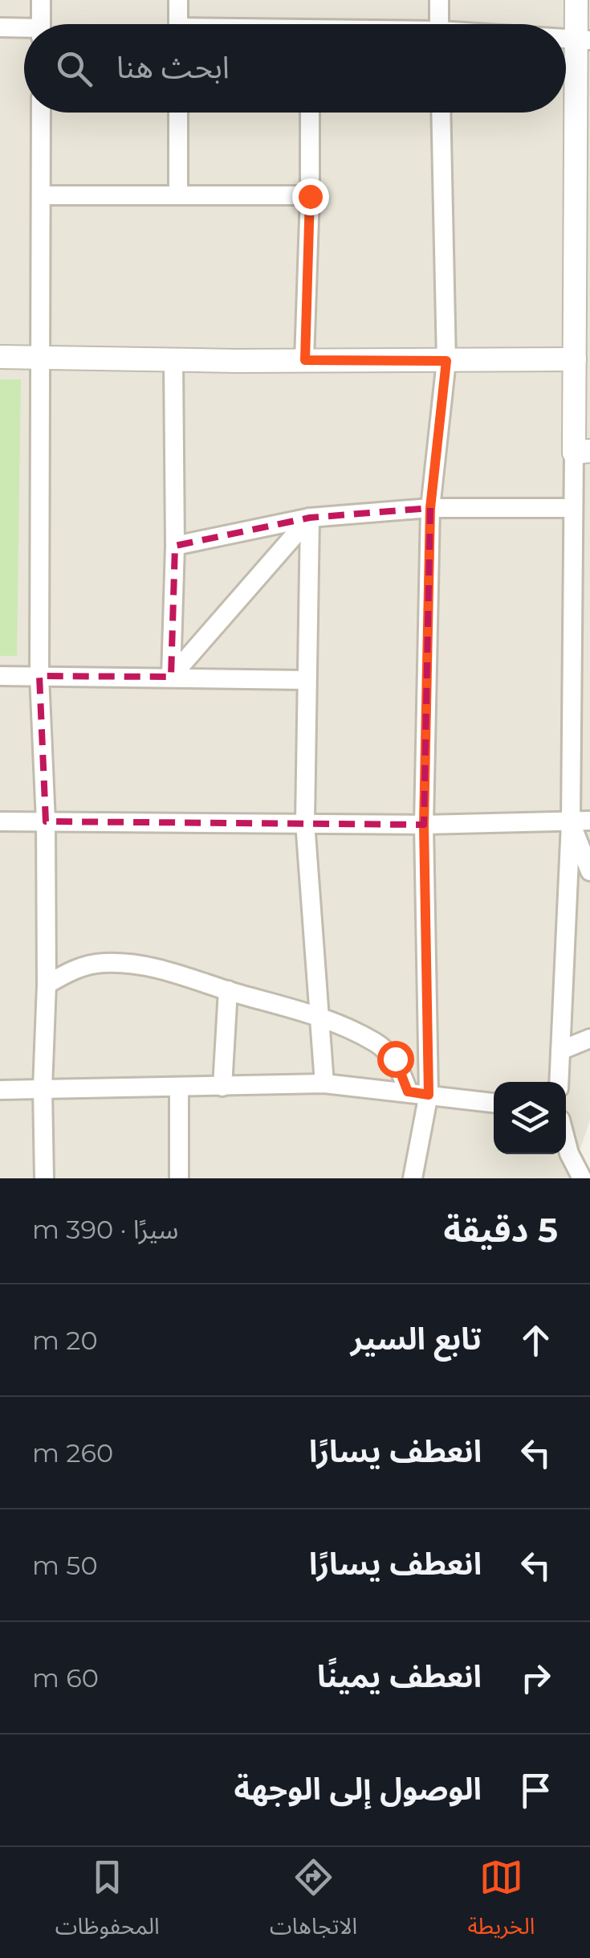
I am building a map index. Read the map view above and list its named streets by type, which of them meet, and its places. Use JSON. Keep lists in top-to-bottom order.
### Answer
{
  "page": {
    "search": "ابحث هنا",
    "heading": ["5 دقيقة", "سيرًا · 390 m"],
    "list": [
      ["تابع السير", "20 m"],
      ["انعطف يسارًا", "260 m"],
      ["انعطف يسارًا", "50 m"],
      ["انعطف يمينًا", "60 m"],
      "الوصول إلى الوجهة"
    ],
    "nav": ["الخريطة", "الاتجاهات", "المحفوظات"]
  }
}
